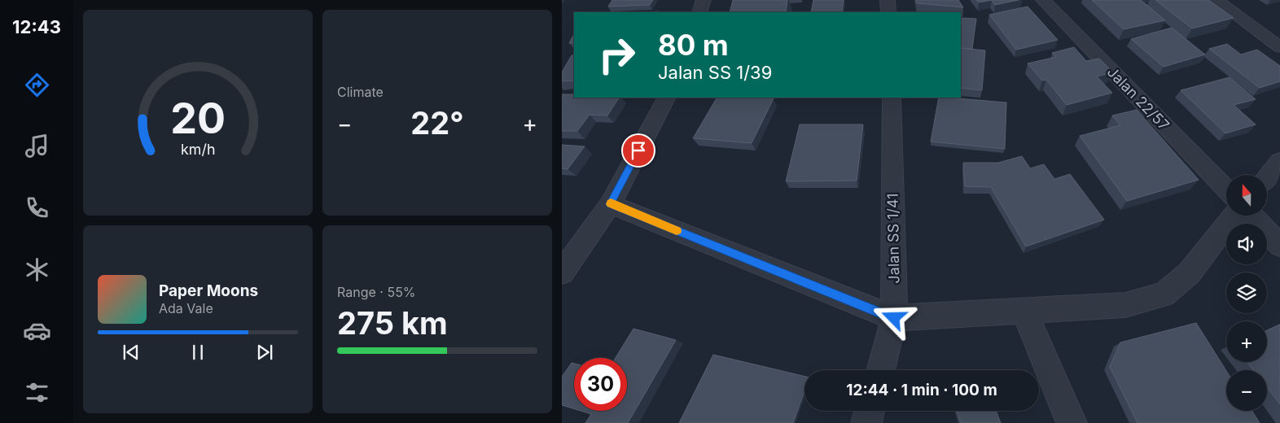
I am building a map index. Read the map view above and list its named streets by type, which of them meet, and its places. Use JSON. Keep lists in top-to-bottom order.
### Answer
{
  "streets": {
    "street": ["Jalan 22/57", "Jalan SS 1/41"]
  },
  "north": "top",
  "page": {
    "tabs": "12:43",
    "tile": [
      "Climate",
      ["Range · 55%", "275 km"]
    ],
    "turn": ["80 m", "Jalan SS 1/39"],
    "heat": ["−", "22°", "+"],
    "map_buttons": ["+", "−"],
    "song": ["Paper Moons", "Ada Vale"],
    "limit": "30",
    "trip": "12:44 · 1 min · 100 m",
    "gauge": ["20", "km/h"]
  }
}
